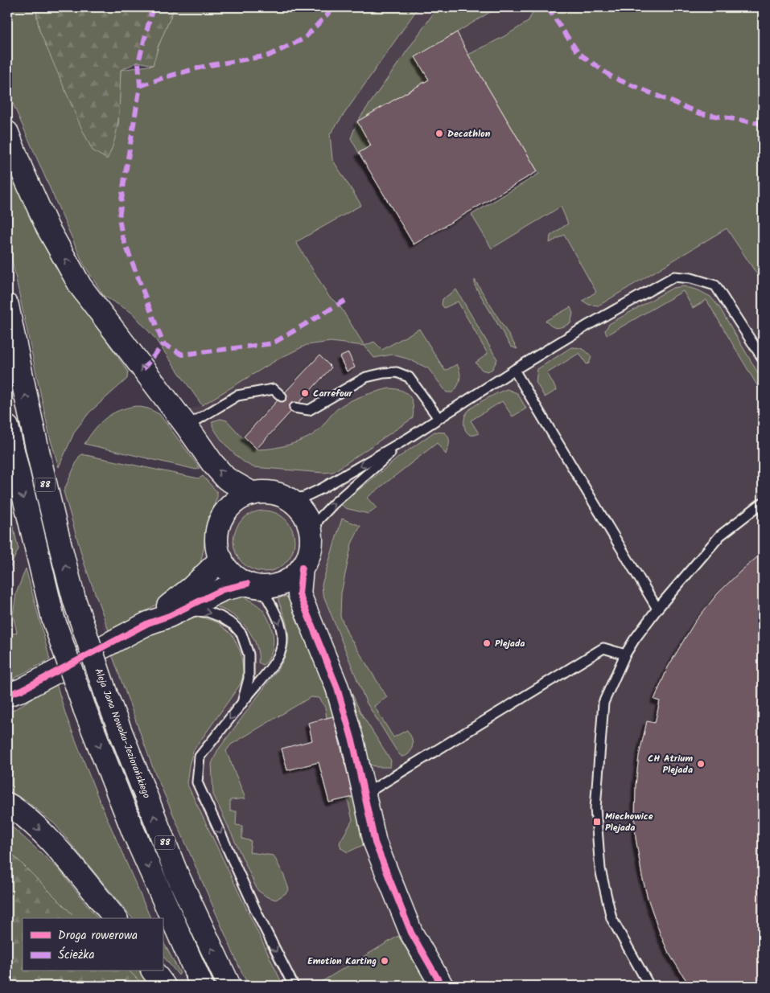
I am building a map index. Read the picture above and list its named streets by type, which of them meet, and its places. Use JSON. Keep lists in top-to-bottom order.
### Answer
{
  "streets": {
    "main road": ["88", "Aleja Jana Nowaka-Jeziorańskiego"]
  },
  "places": {
    "other": [
      "Decathlon",
      "Carrefour",
      "Plejada",
      "CH Atrium Plejada",
      "Emotion Karting"
    ],
    "transit": ["Miechowice Plejada"]
  },
  "legend": ["Droga rowerowa", "Ścieżka"]
}
